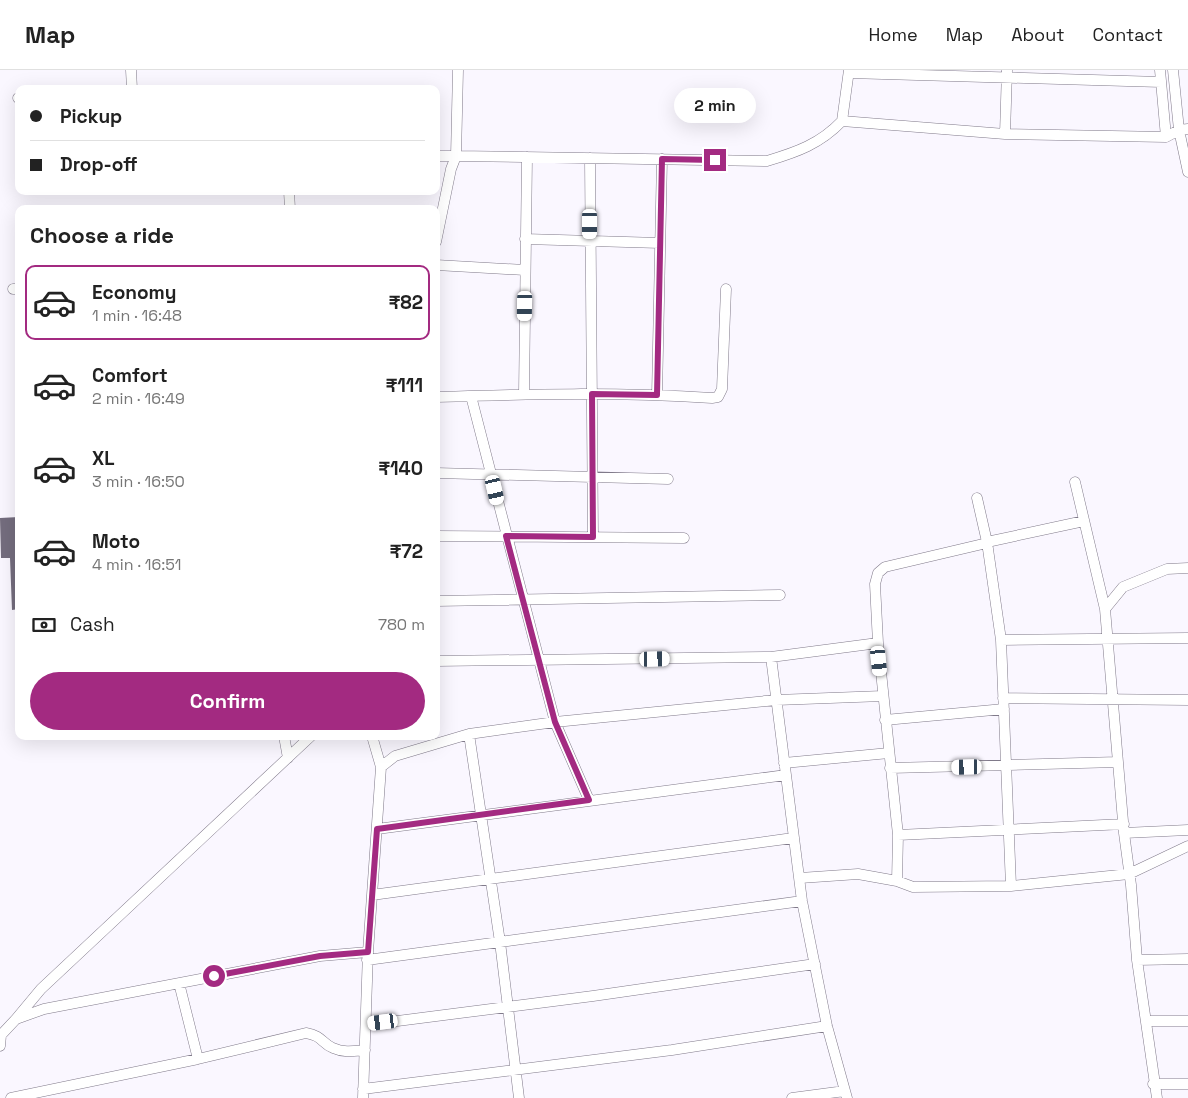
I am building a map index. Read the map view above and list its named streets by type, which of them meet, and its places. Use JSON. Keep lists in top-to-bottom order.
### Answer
{
  "page": {
    "header": "Map",
    "nav": [
      "Home",
      "Map",
      "About",
      "Contact"
    ],
    "banner": ["Pickup", "Drop-off"],
    "bubble": "2 min",
    "heading": "Choose a ride",
    "list": [
      {
        "name": "Economy",
        "note": "1 min · 16:48",
        "value": "₹82"
      },
      {
        "name": "Comfort",
        "note": "2 min · 16:49",
        "value": "₹111"
      },
      {
        "name": "XL",
        "note": "3 min · 16:50",
        "value": "₹140"
      },
      {
        "name": "Moto",
        "note": "4 min · 16:51",
        "value": "₹72"
      }
    ],
    "pay": ["Cash", "780 m"],
    "buttons": "Confirm"
  }
}
